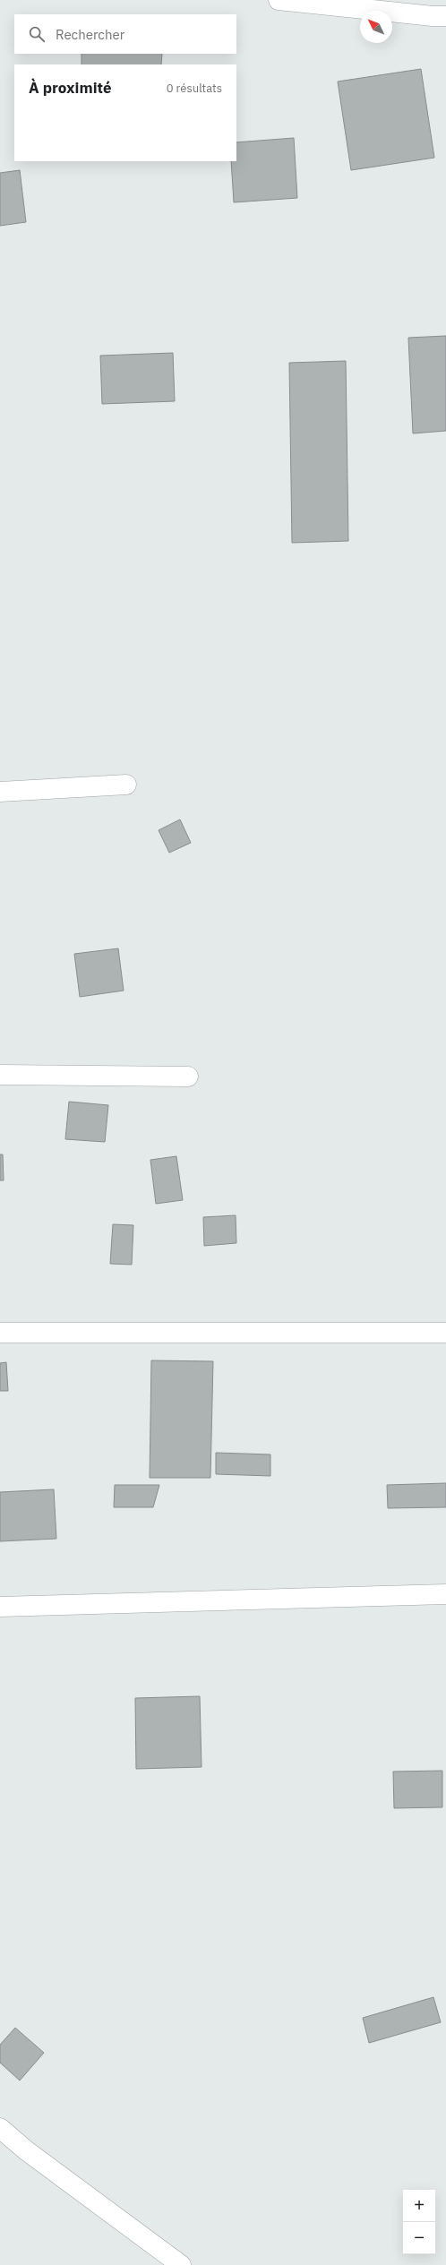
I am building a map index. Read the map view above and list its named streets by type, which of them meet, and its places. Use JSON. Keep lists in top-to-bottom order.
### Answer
{
  "north": "top left",
  "page": {
    "search": "Rechercher",
    "heading": ["À proximité", "0 résultats"],
    "map_buttons": ["+", "−"]
  }
}
